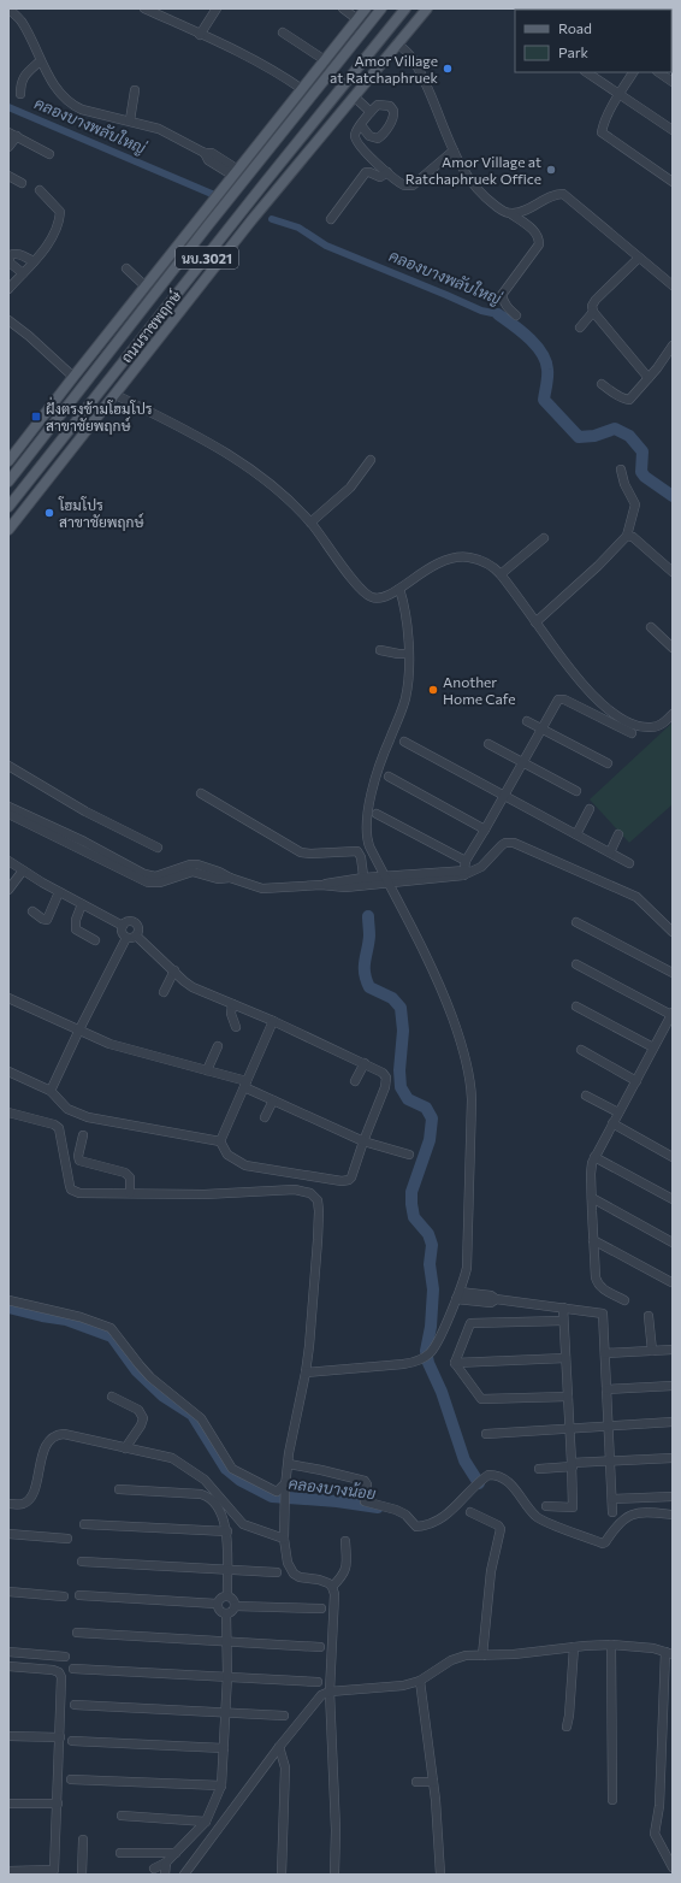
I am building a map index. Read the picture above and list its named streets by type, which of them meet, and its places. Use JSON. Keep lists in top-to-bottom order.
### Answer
{
  "streets": {
    "main road": ["นบ.3021", "ถนนราชพฤกษ์"]
  },
  "water": ["คลองบางพลับใหญ่", "คลองบางน้อย"],
  "places": {
    "other": [
      "Amor Village at Ratchaphruek",
      "Amor Village at Ratchaphruek Office",
      "โฮมโปร สาขาชัยพฤกษ์",
      "Another Home Cafe"
    ],
    "transit": ["ฝั่งตรงข้ามโฮมโปร สาขาชัยพฤกษ์"]
  },
  "legend": ["Road", "Park"]
}
